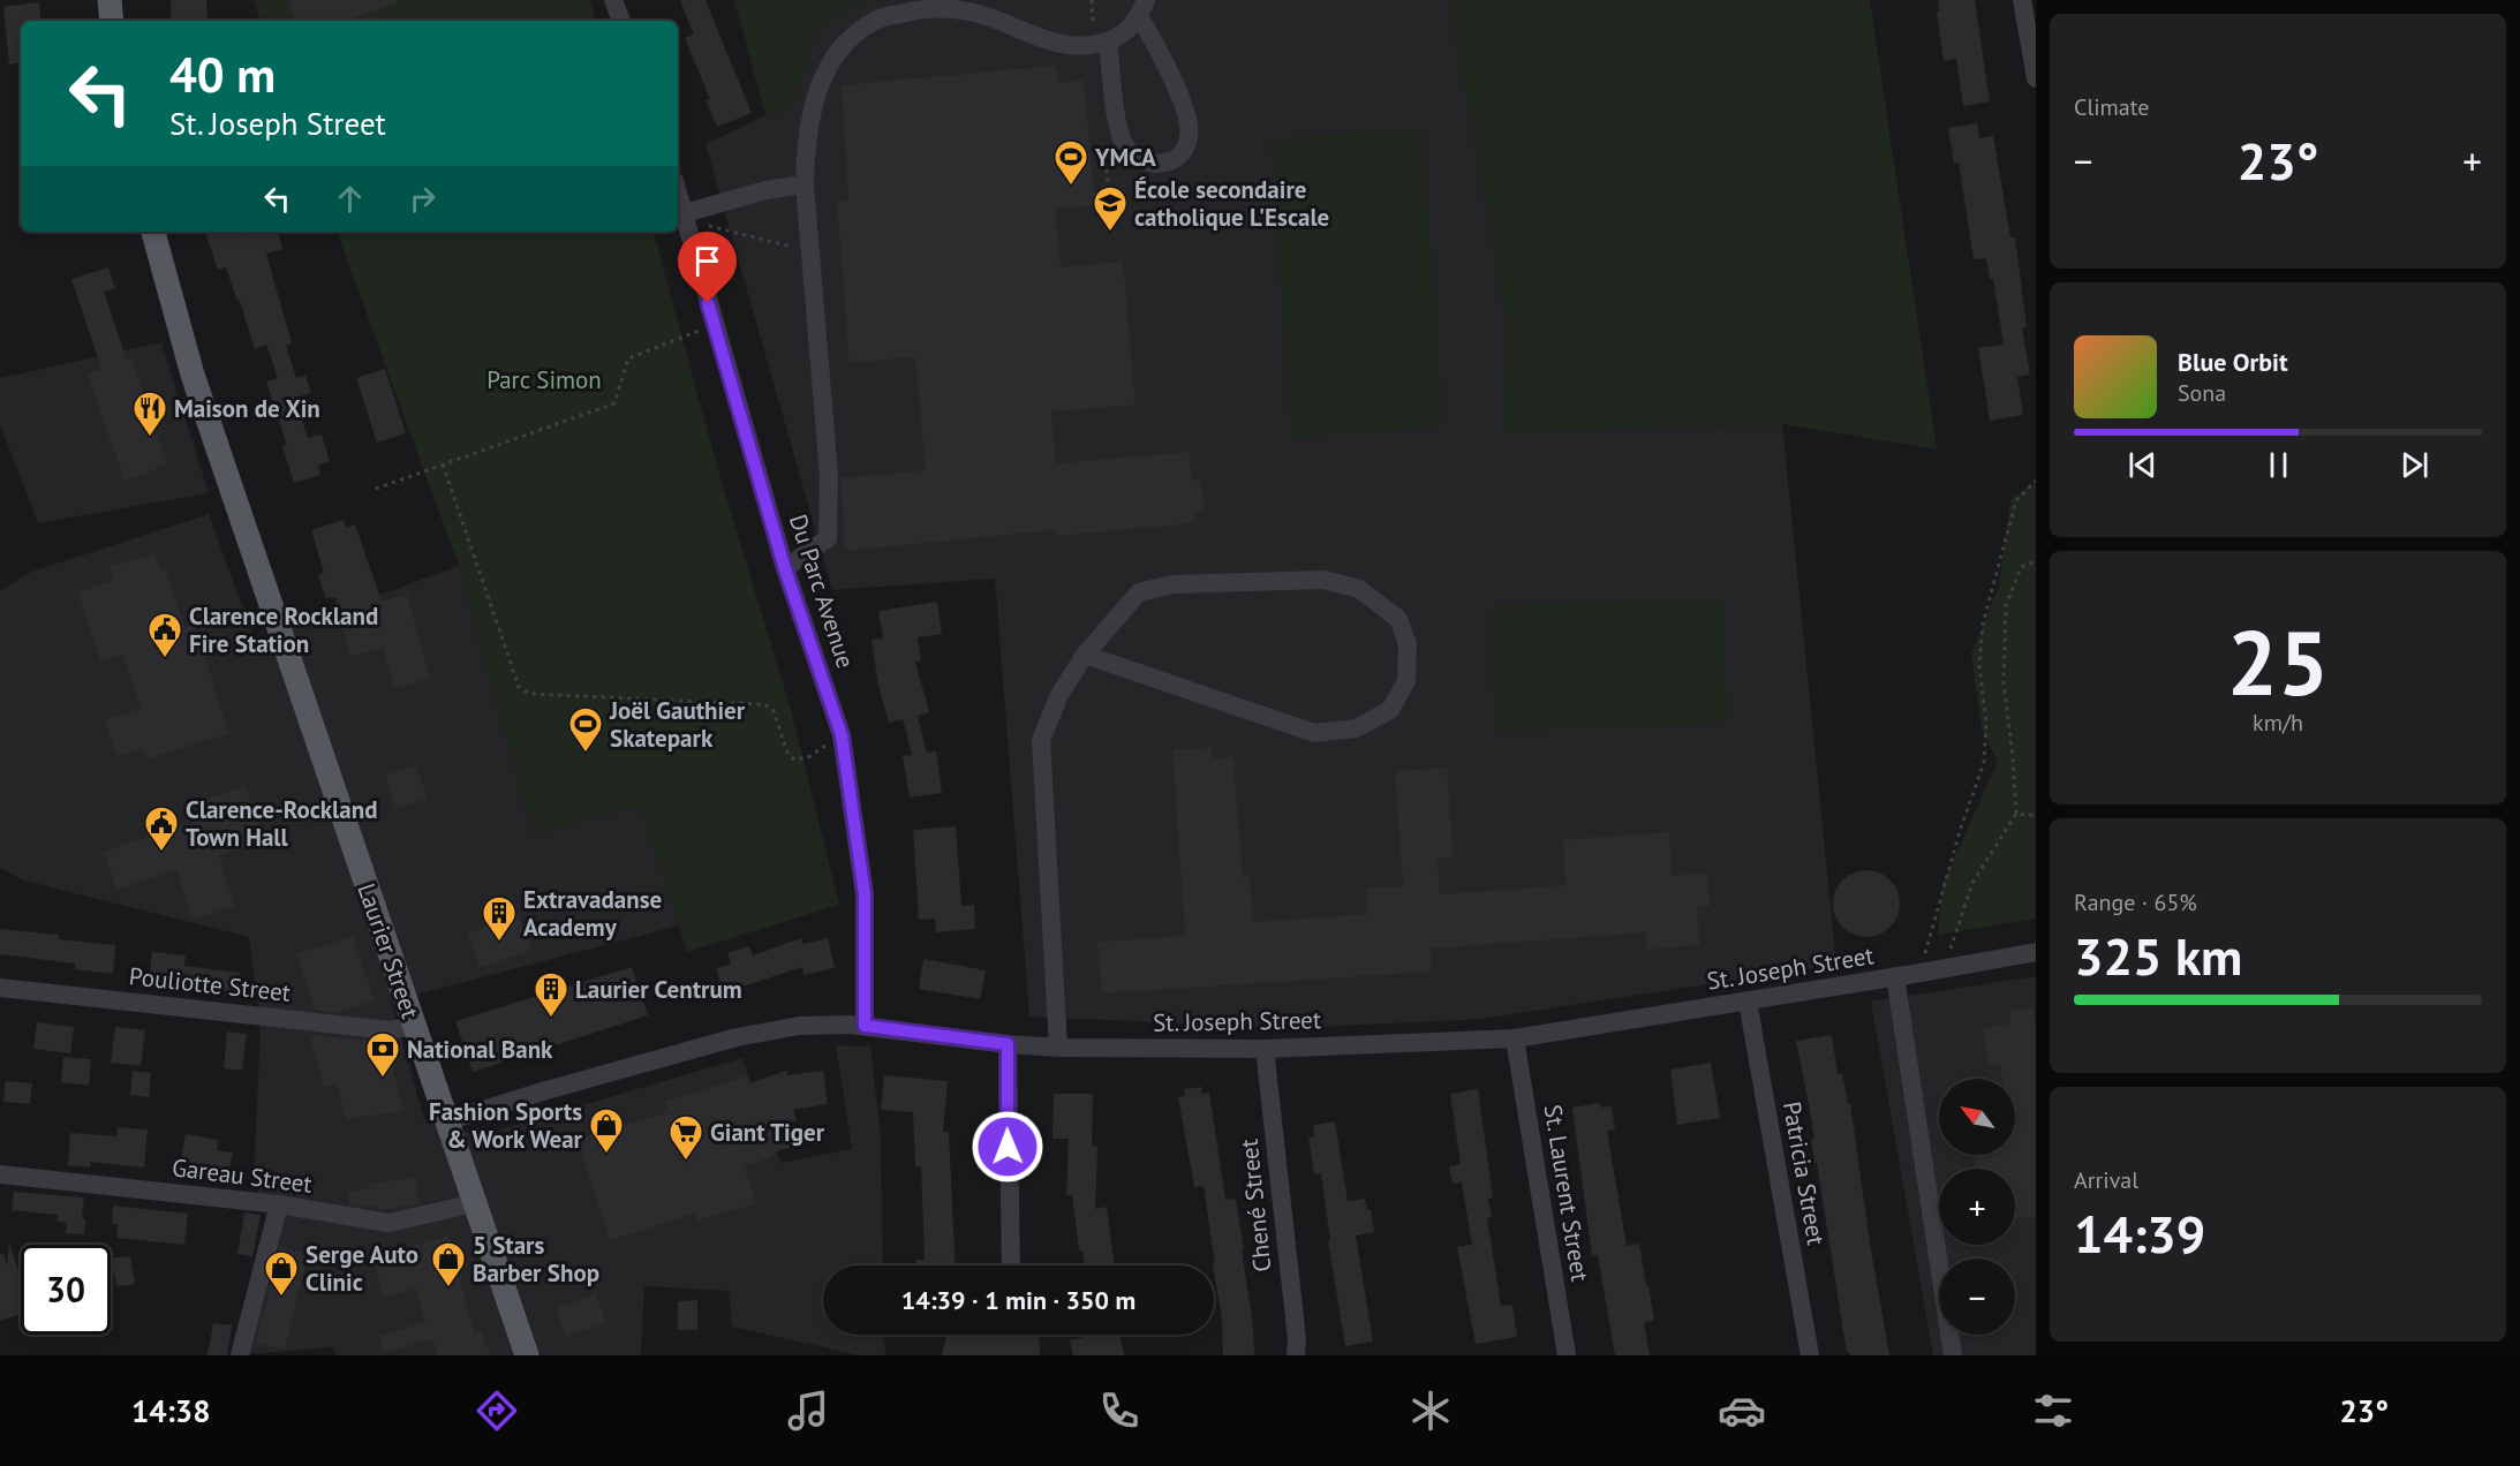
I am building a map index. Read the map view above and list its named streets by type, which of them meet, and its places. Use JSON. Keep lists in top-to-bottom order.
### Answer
{
  "streets": {
    "main road": ["Laurier Street"],
    "street": [
      "Du Parc Avenue",
      "St. Joseph Street",
      "Pouliotte Street",
      "Patricia Street",
      "Gareau Street",
      "St. Laurent Street",
      "Chené Street"
    ]
  },
  "crossings": [
    ["Du Parc Avenue", "St. Joseph Street"],
    ["Laurier Street", "St. Joseph Street"],
    ["Laurier Street", "Pouliotte Street"],
    ["Laurier Street", "Gareau Street"],
    ["St. Joseph Street", "Patricia Street"],
    ["St. Joseph Street", "St. Laurent Street"],
    ["St. Joseph Street", "Chené Street"]
  ],
  "parks": ["Parc Simon"],
  "places": {
    "sports": ["YMCA", "Joël Gauthier Skatepark"],
    "school or university": ["École secondaire catholique L'Escale"],
    "restaurant": ["Maison de Xin"],
    "public building": ["Clarence Rockland Fire Station", "Clarence-Rockland Town Hall"],
    "building": ["Extravadanse Academy", "Laurier Centrum"],
    "bank": ["National Bank"],
    "shop": ["Fashion Sports & Work Wear", "5 Stars Barber Shop", "Serge Auto Clinic"],
    "supermarket": ["Giant Tiger"]
  },
  "north": "top left",
  "page": {
    "tile": [
      "Climate",
      ["25", "km/h"],
      ["Range · 65%", "325 km"],
      ["Arrival", "14:39"]
    ],
    "turn": ["40 m", "St. Joseph Street"],
    "heat": ["−", "23°", "+"],
    "song": ["Blue Orbit", "Sona"],
    "map_buttons": ["+", "−"],
    "limit": "30",
    "trip": "14:39 · 1 min · 350 m",
    "tabs": ["14:38", "23°"]
  }
}
